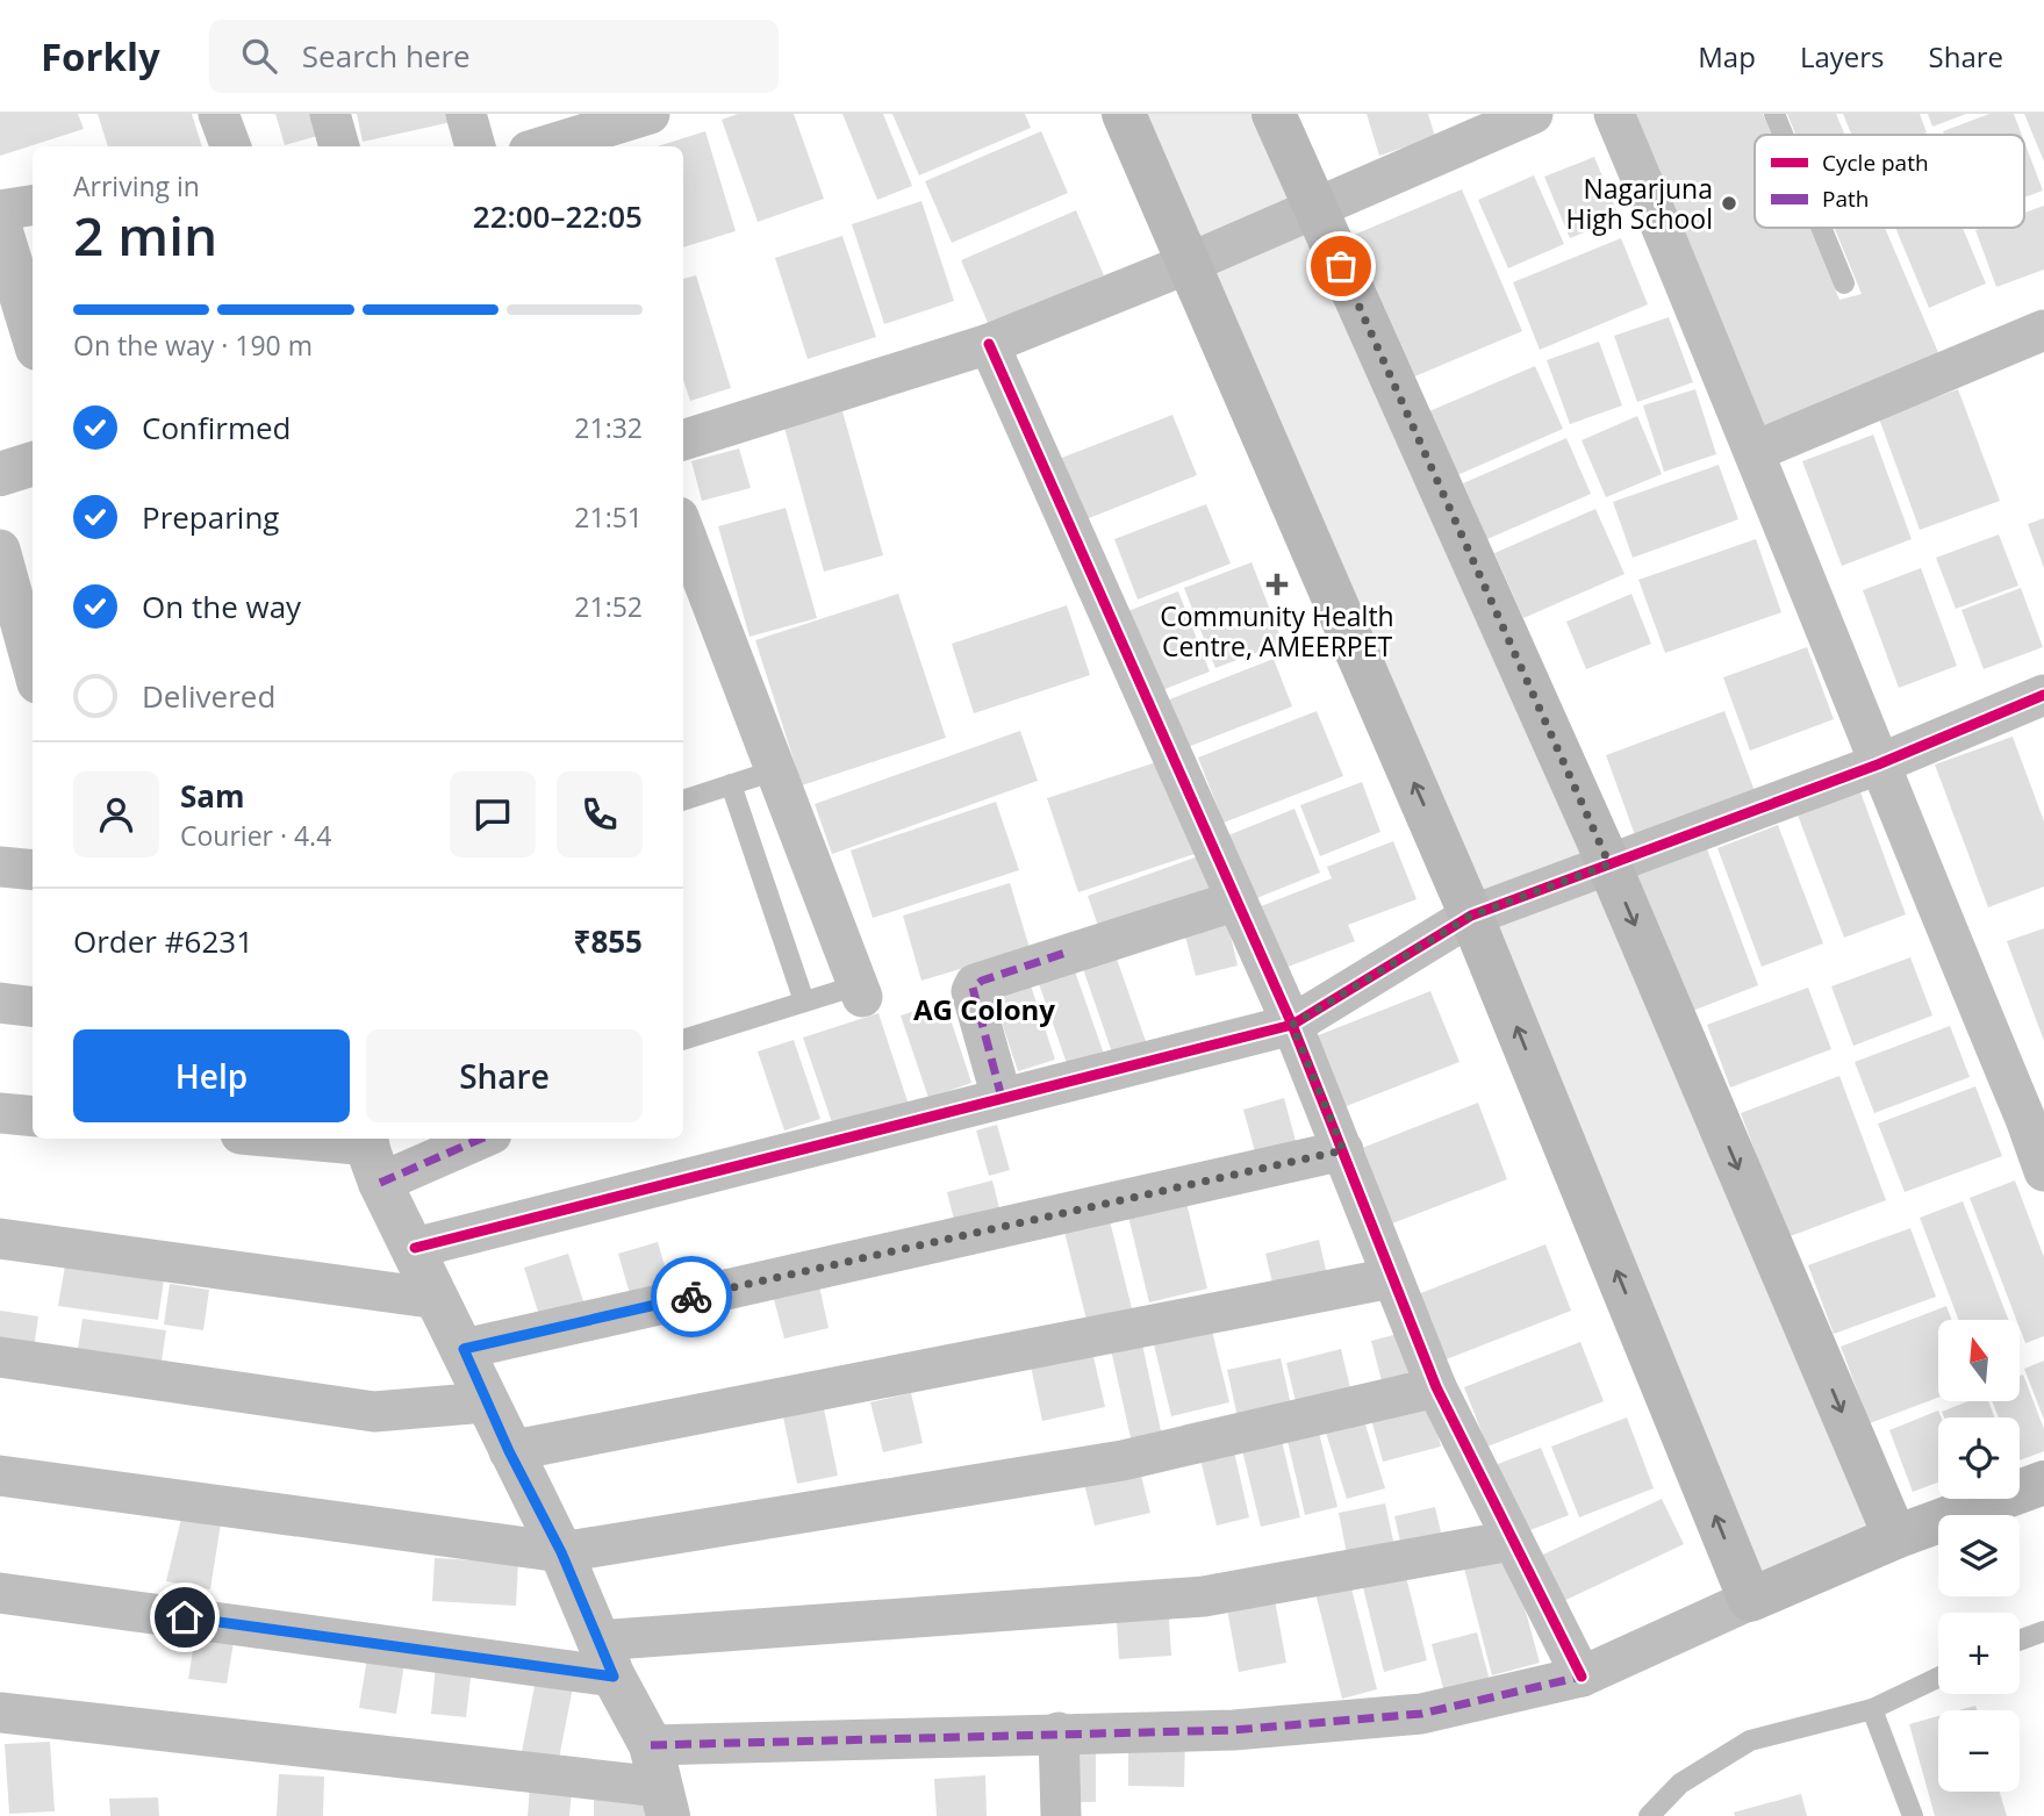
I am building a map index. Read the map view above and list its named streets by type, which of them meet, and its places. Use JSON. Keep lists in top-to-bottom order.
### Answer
{
  "districts": ["AG Colony"],
  "places": {
    "other": ["Nagarjuna High School"],
    "health": ["Community Health Centre, AMEERPET"]
  },
  "legend": ["Cycle path", "Path"],
  "north": "top",
  "page": {
    "header": "Forkly",
    "search": "Search here",
    "nav": ["Map", "Layers", "Share"],
    "heading": ["2 min", "Arriving in", "22:00–22:05"],
    "panel": [
      "Sam",
      "Courier · 4.4",
      "Order #6231",
      "₹855"
    ],
    "bar": "On the way · 190 m",
    "list": [
      ["Confirmed", "21:32"],
      ["Preparing", "21:51"],
      ["On the way", "21:52"],
      "Delivered"
    ],
    "buttons": ["Help", "Share"],
    "map_buttons": ["+", "−"]
  }
}
